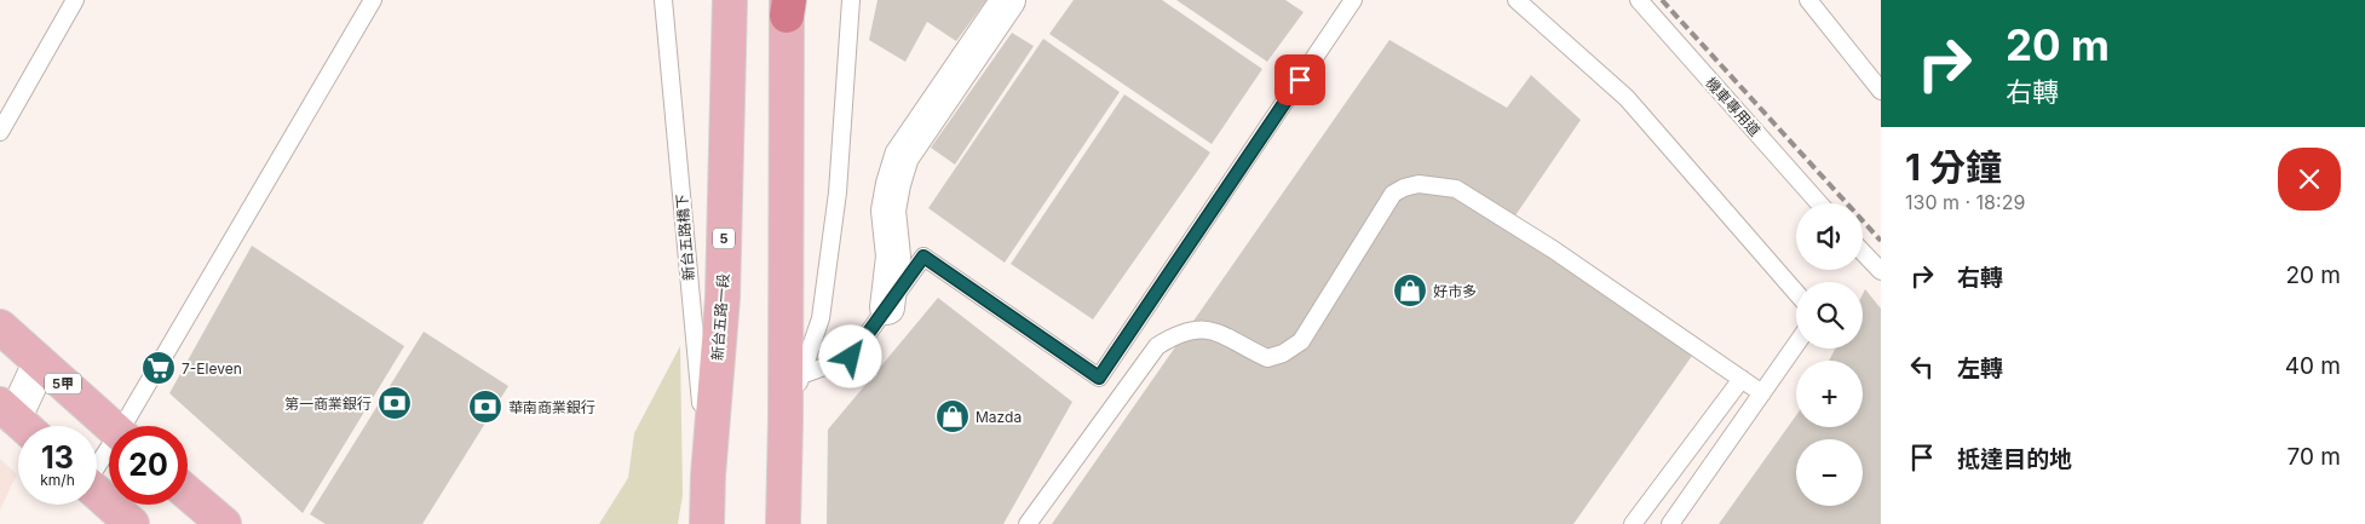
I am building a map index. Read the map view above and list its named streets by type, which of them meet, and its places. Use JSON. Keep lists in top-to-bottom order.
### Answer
{
  "streets": {
    "main road": ["5", "新台五路一段", "5甲"],
    "lane": ["機車專用道", "新台五路橋下"]
  },
  "crossings": [
    ["新台五路橋下", "新台五路一段"]
  ],
  "places": {
    "shop": ["好市多", "Mazda"],
    "supermarket": ["7-Eleven"],
    "bank": ["第一商業銀行", "華南商業銀行"]
  },
  "page": {
    "turn": ["20 m", "右轉"],
    "heading": ["1 分鐘", "130 m · 18:29"],
    "map_buttons": ["+", "−"],
    "list": [
      {
        "name": "右轉",
        "value": "20 m"
      },
      {
        "name": "左轉",
        "value": "40 m"
      },
      {
        "name": "抵達目的地",
        "value": "70 m"
      }
    ],
    "speed": "13 km/h",
    "limit": "20"
  }
}
